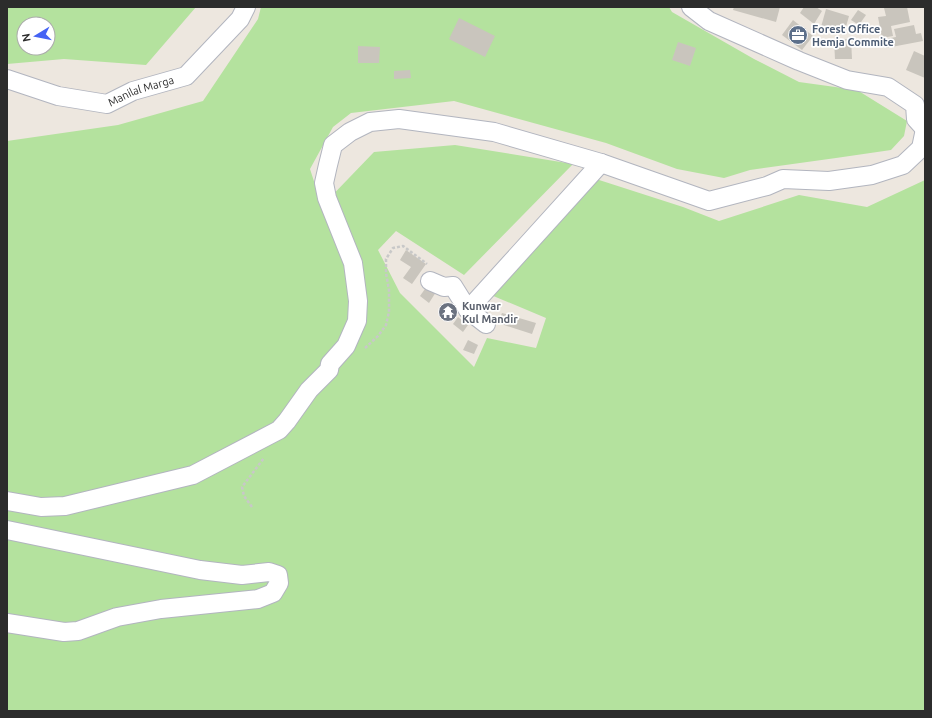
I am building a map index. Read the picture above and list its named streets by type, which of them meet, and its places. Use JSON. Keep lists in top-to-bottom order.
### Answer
{
  "streets": {
    "street": ["Manilal Marga"]
  },
  "places": {
    "office": ["Forest Office Hemja Commite"],
    "temple": ["Kunwar Kul Mandir"]
  },
  "north": "left"
}
